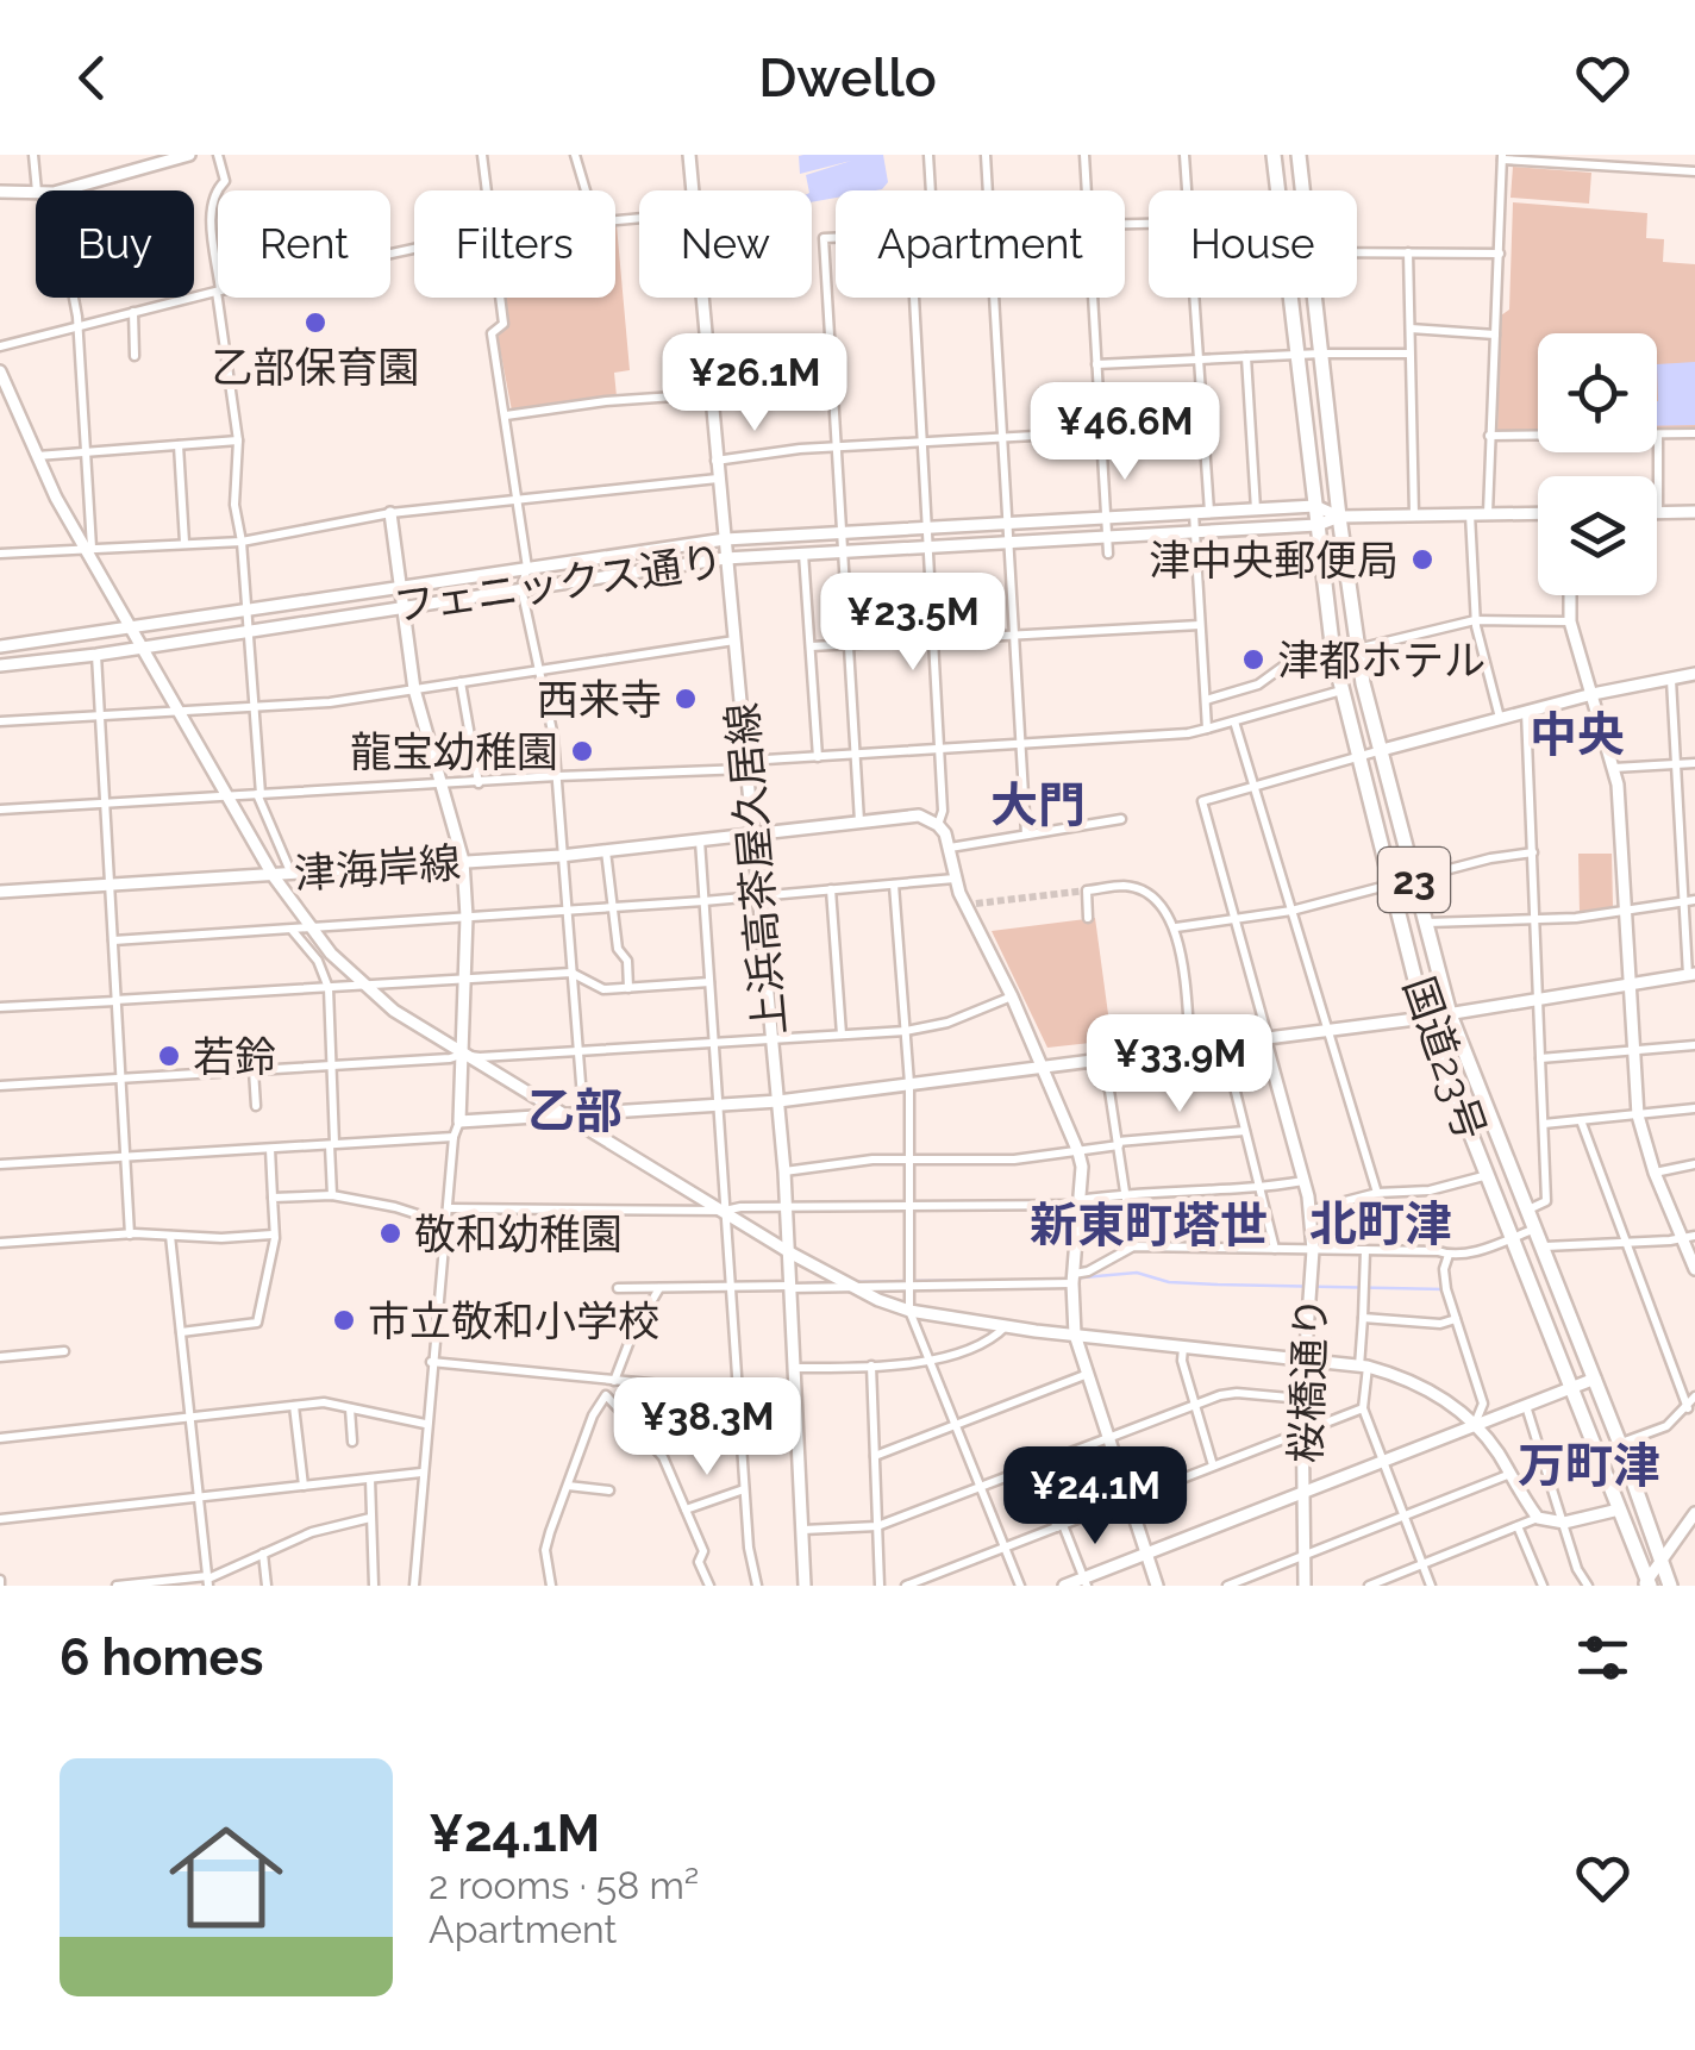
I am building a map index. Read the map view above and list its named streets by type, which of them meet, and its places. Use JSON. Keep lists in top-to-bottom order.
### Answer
{
  "streets": {
    "highway": ["23", "国道23号"],
    "street": [
      "フェニックス通り",
      "津海岸線",
      "上浜高茶屋久居線",
      "桜橋通り"
    ]
  },
  "crossings": [
    ["フェニックス通り", "上浜高茶屋久居線"],
    ["フェニックス通り", "国道23号"],
    ["津海岸線", "上浜高茶屋久居線"]
  ],
  "districts": [
    "中央",
    "大門",
    "乙部",
    "北町津",
    "新東町塔世",
    "万町津"
  ],
  "places": [
    "乙部保育園",
    "津中央郵便局",
    "津都ホテル",
    "西来寺",
    "龍宝幼稚園",
    "若鈴",
    "敬和幼稚園",
    "市立敬和小学校"
  ],
  "page": {
    "header": "Dwello",
    "chip": [
      "Buy",
      "Rent",
      "Filters",
      "New",
      "Apartment",
      "House"
    ],
    "price": [
      "¥26.1M",
      "¥46.6M",
      "¥23.5M",
      "¥33.9M",
      "¥38.3M",
      "¥24.1M"
    ],
    "heading": "6 homes",
    "list": [
      {
        "name": "¥24.1M",
        "note": "2 rooms · 58 m² · Apartment"
      }
    ]
  }
}
